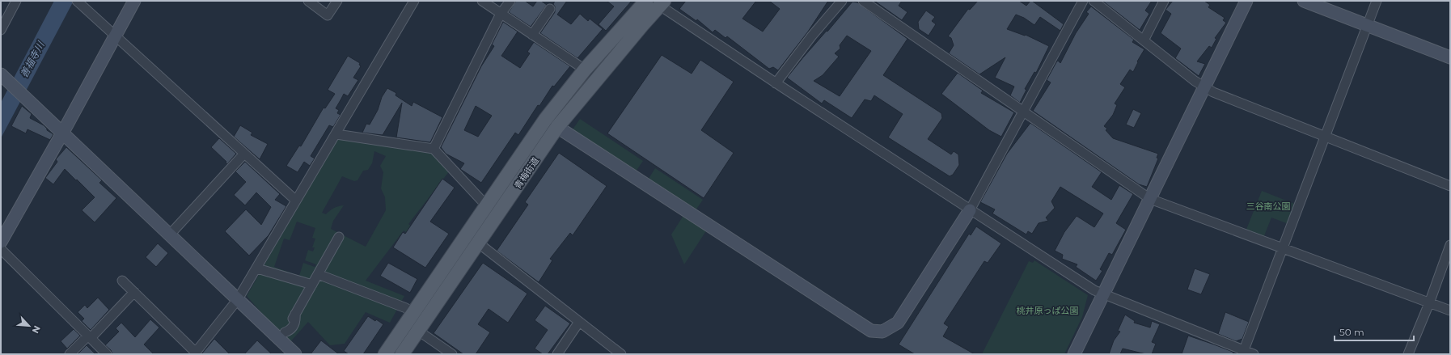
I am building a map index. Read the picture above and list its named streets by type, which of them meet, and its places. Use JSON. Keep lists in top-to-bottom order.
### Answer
{
  "streets": {
    "main road": ["青梅街道"]
  },
  "water": ["善福寺川"],
  "parks": ["三谷南公園", "桃井原っぱ公園"],
  "scale_bar": "50 m",
  "north": "bottom right"
}
